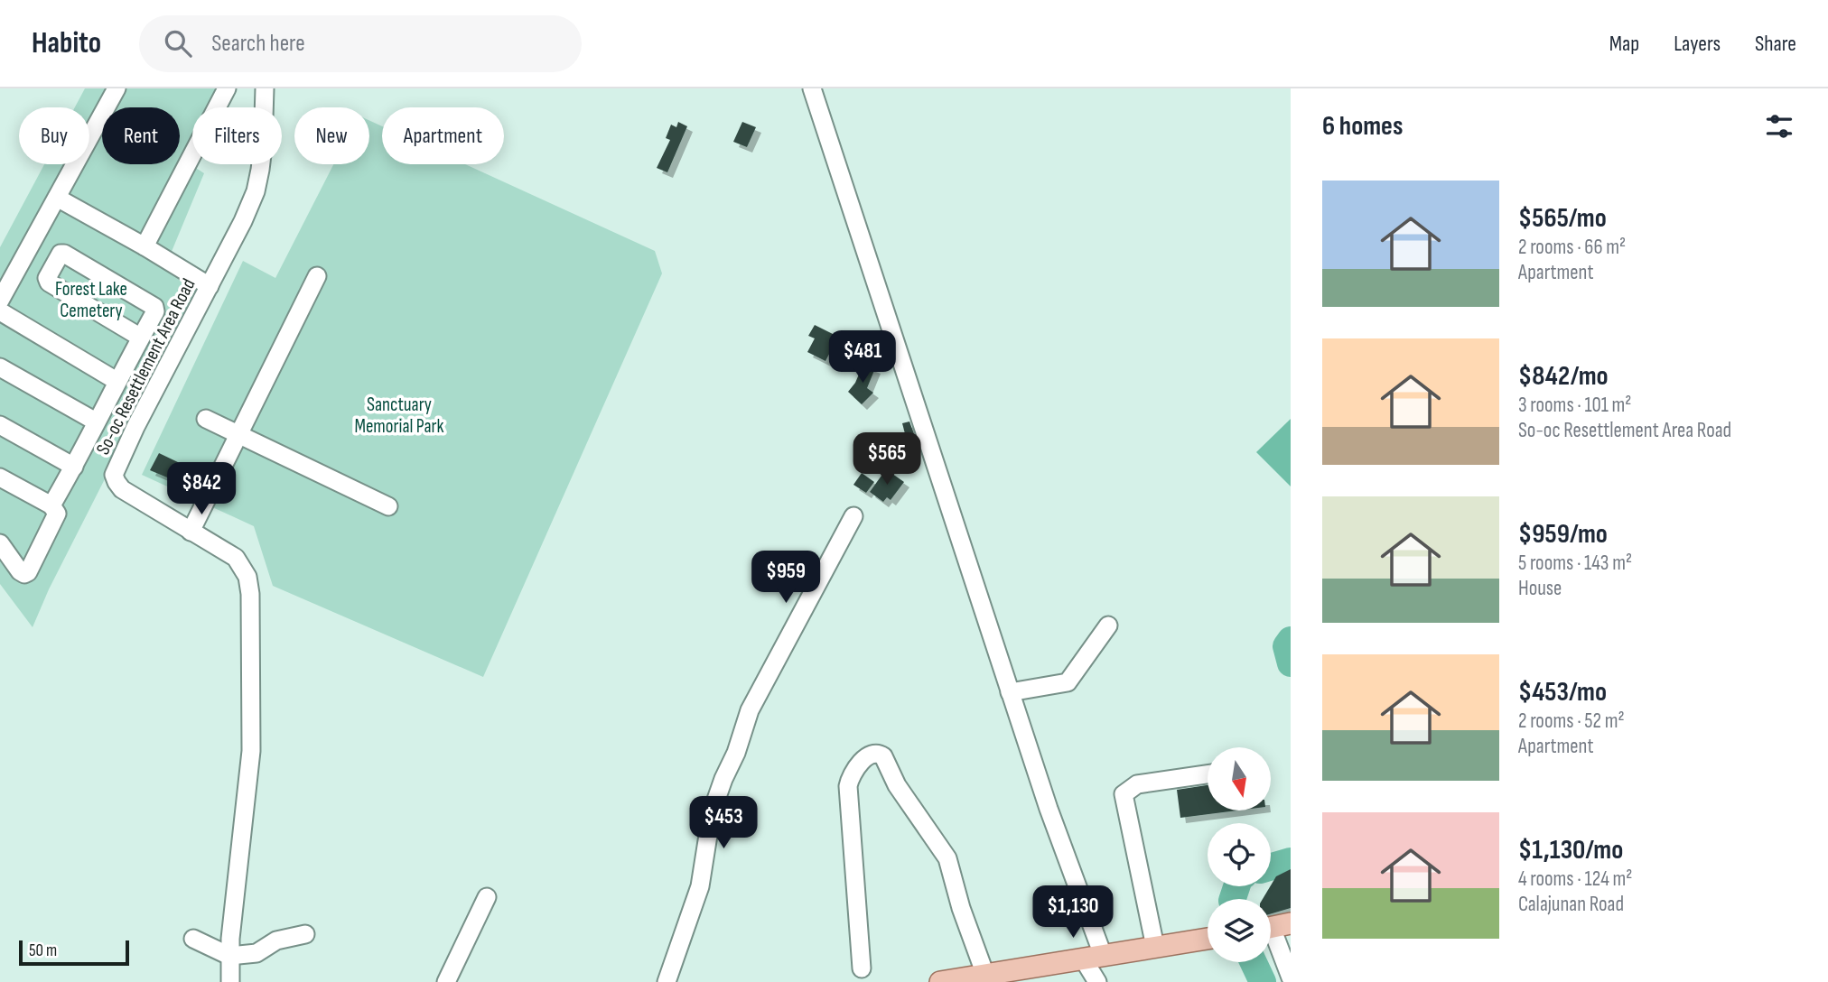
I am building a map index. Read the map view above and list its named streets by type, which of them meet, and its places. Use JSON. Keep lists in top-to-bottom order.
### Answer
{
  "streets": {
    "street": ["So-oc Resettlement Area Road"]
  },
  "parks": ["Forest Lake Cemetery", "Sanctuary Memorial Park"],
  "scale_bar": "50 m",
  "north": "bottom",
  "page": {
    "header": "Habito",
    "search": "Search here",
    "nav": ["Map", "Layers", "Share"],
    "heading": "6 homes",
    "chip": [
      "Buy",
      "Rent",
      "Filters",
      "New",
      "Apartment"
    ],
    "list": [
      {
        "name": "$565/mo",
        "note": "2 rooms · 66 m² · Apartment"
      },
      {
        "name": "$842/mo",
        "note": "3 rooms · 101 m² · So-oc Resettlement Area Road"
      },
      {
        "name": "$959/mo",
        "note": "5 rooms · 143 m² · House"
      },
      {
        "name": "$453/mo",
        "note": "2 rooms · 52 m² · Apartment"
      },
      {
        "name": "$1,130/mo",
        "note": "4 rooms · 124 m² · Calajunan Road"
      }
    ],
    "price": [
      "$481",
      "$565",
      "$842",
      "$959",
      "$453",
      "$1,130"
    ],
    "scale": "50 m"
  }
}
